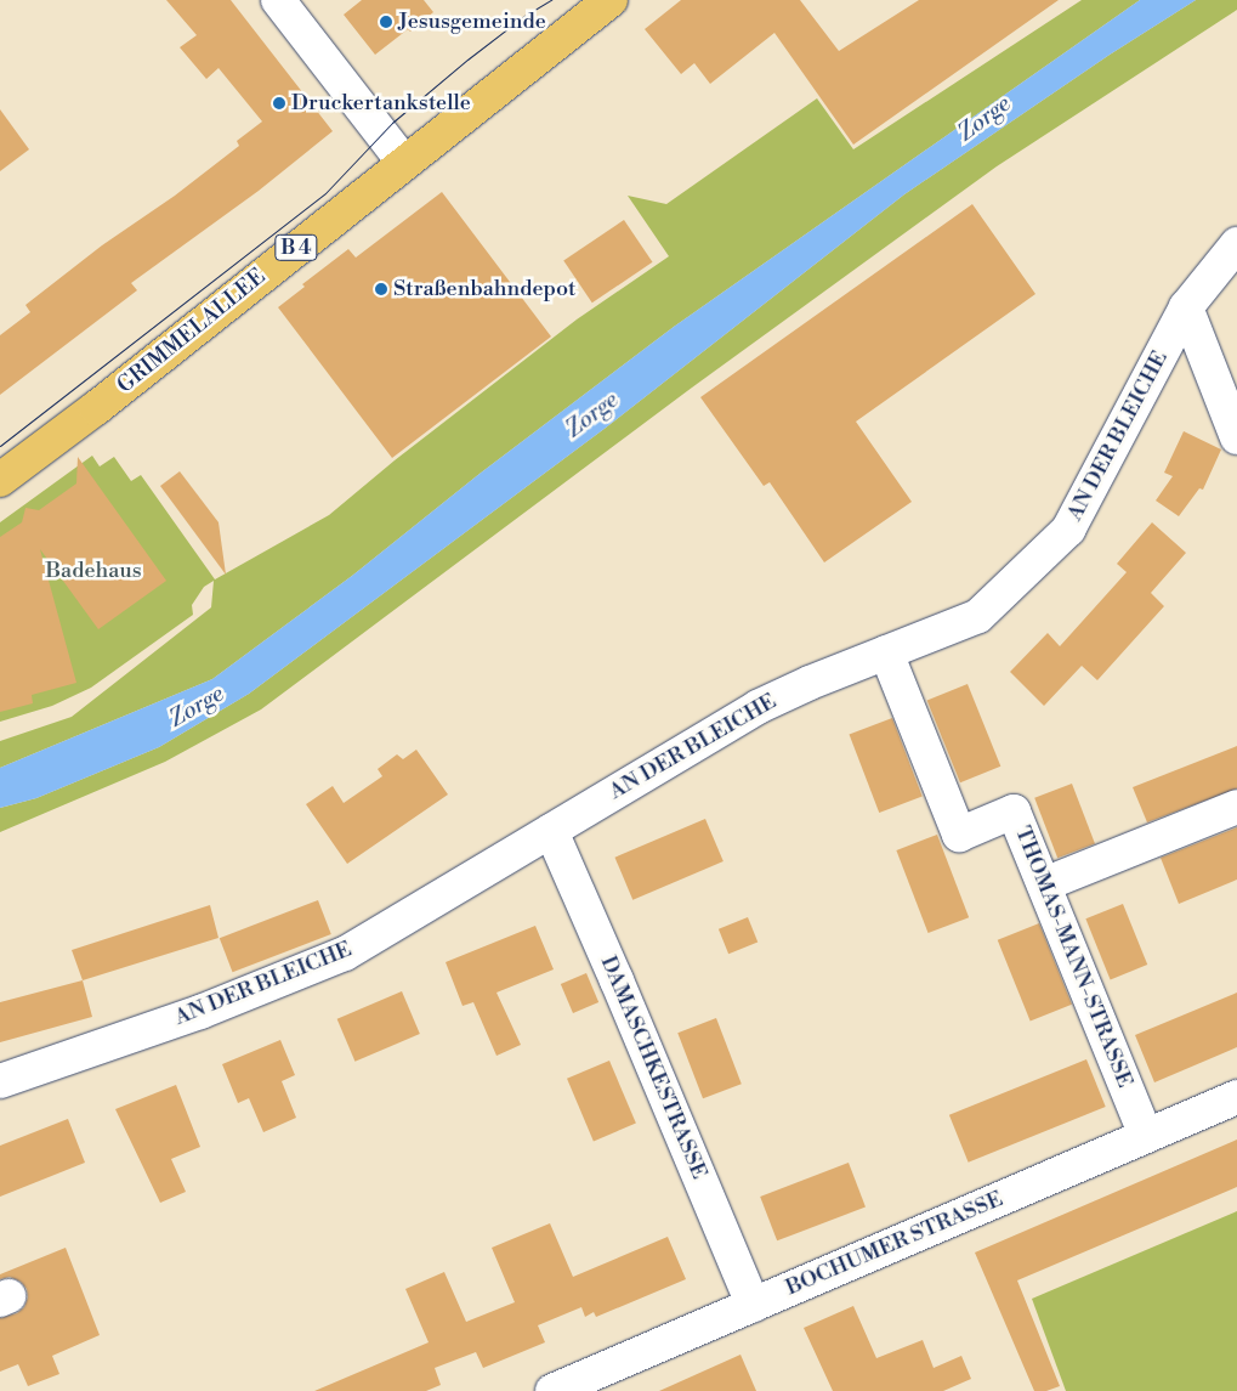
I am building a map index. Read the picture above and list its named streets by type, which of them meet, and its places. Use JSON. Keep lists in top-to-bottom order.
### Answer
{
  "streets": {
    "main road": ["B 4", "GRIMMELALLEE"],
    "street": [
      "AN DER BLEICHE",
      "THOMAS-MANN-STRASSE",
      "DAMASCHKESTRASSE",
      "BOCHUMER STRASSE"
    ]
  },
  "crossings": [
    ["AN DER BLEICHE", "THOMAS-MANN-STRASSE"],
    ["AN DER BLEICHE", "DAMASCHKESTRASSE"],
    ["THOMAS-MANN-STRASSE", "BOCHUMER STRASSE"],
    ["DAMASCHKESTRASSE", "BOCHUMER STRASSE"]
  ],
  "water": ["Zorge"],
  "parks": ["Badehaus"],
  "places": ["Jesusgemeinde", "Druckertankstelle", "Straßenbahndepot"]
}
